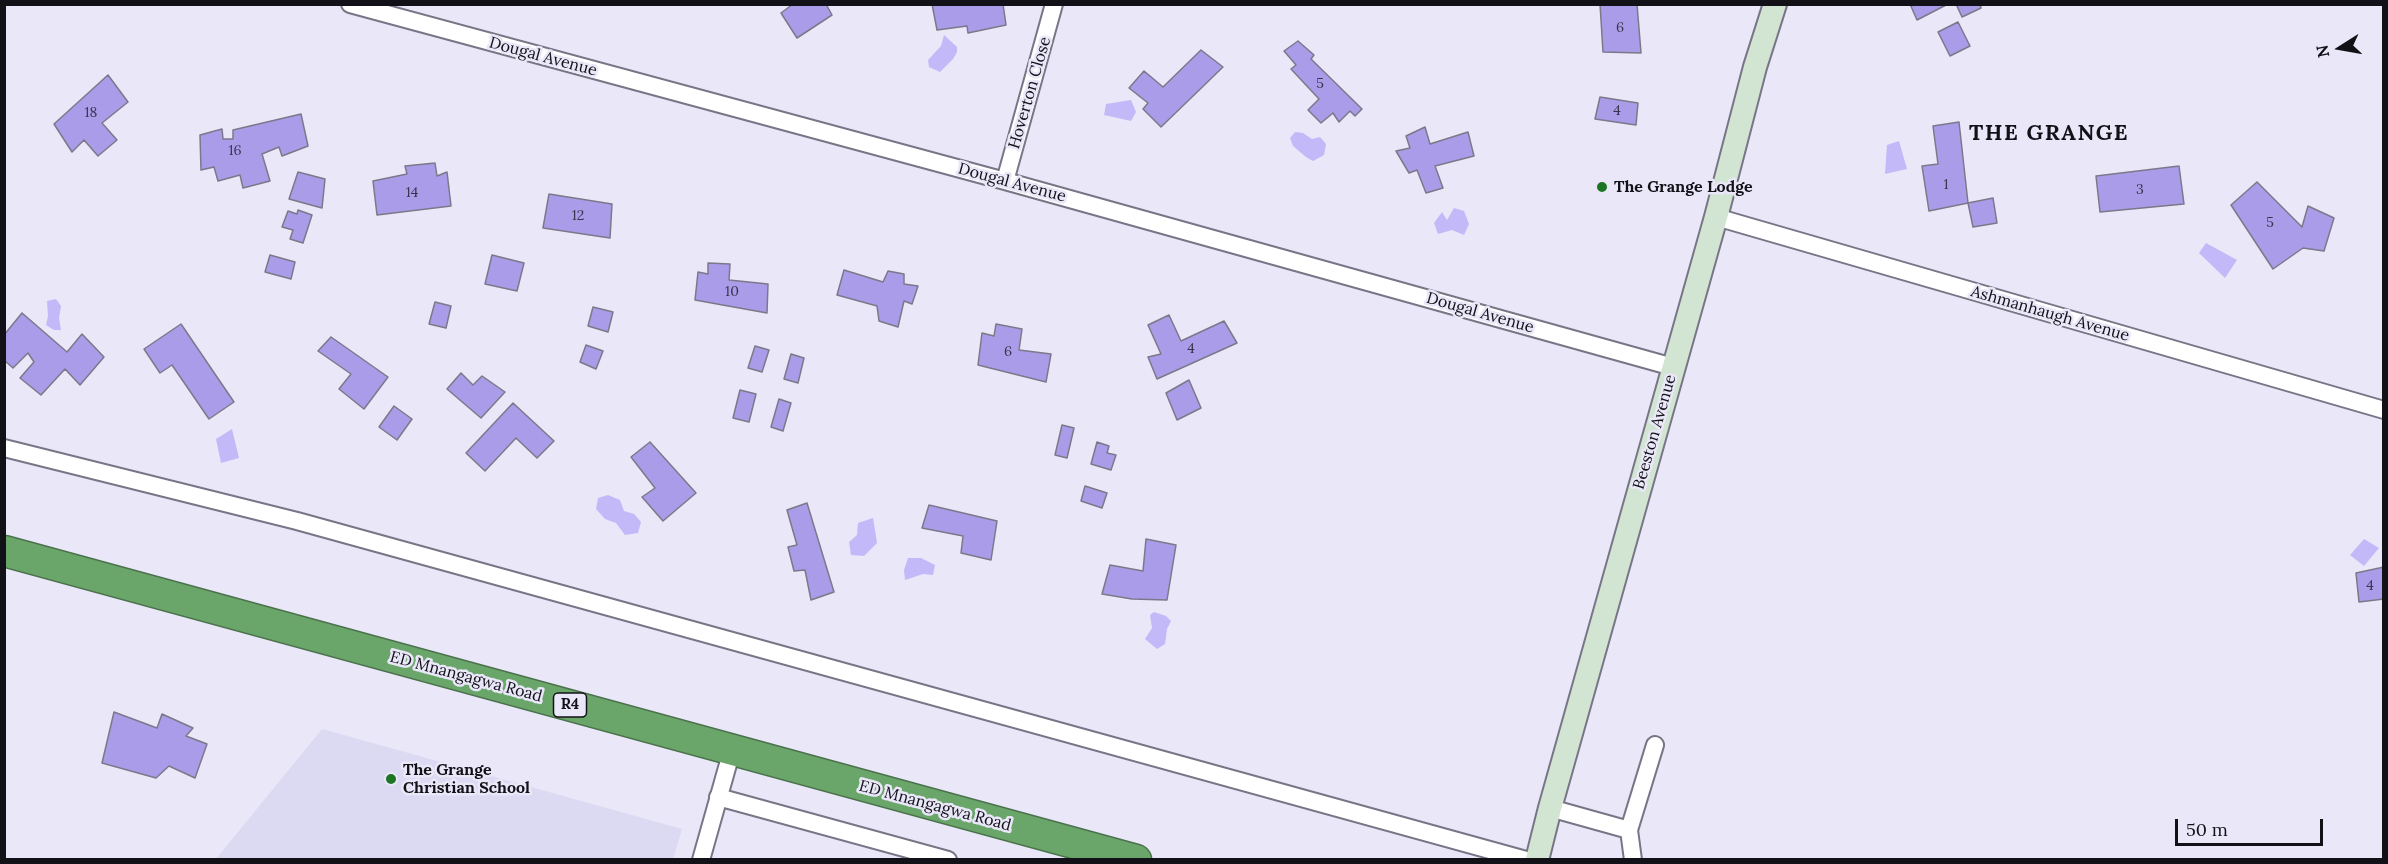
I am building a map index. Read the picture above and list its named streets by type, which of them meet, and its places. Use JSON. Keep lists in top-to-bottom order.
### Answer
{
  "streets": {
    "highway": ["ED Mnangagwa Road", "R4"],
    "street": [
      "Dougal Avenue",
      "Hoverton Close",
      "Ashmanhaugh Avenue",
      "Beeston Avenue"
    ]
  },
  "crossings": [
    ["Dougal Avenue", "Hoverton Close"],
    ["Dougal Avenue", "Beeston Avenue"],
    ["Ashmanhaugh Avenue", "Beeston Avenue"]
  ],
  "districts": ["THE GRANGE"],
  "places": ["The Grange Lodge", "The Grange Christian School"],
  "house_numbers": [
    "6",
    "5",
    "4",
    "18",
    "16",
    "1",
    "3",
    "14",
    "12",
    "5",
    "10",
    "4",
    "6",
    "4"
  ],
  "scale_bar": "50 m",
  "north": "left"
}
